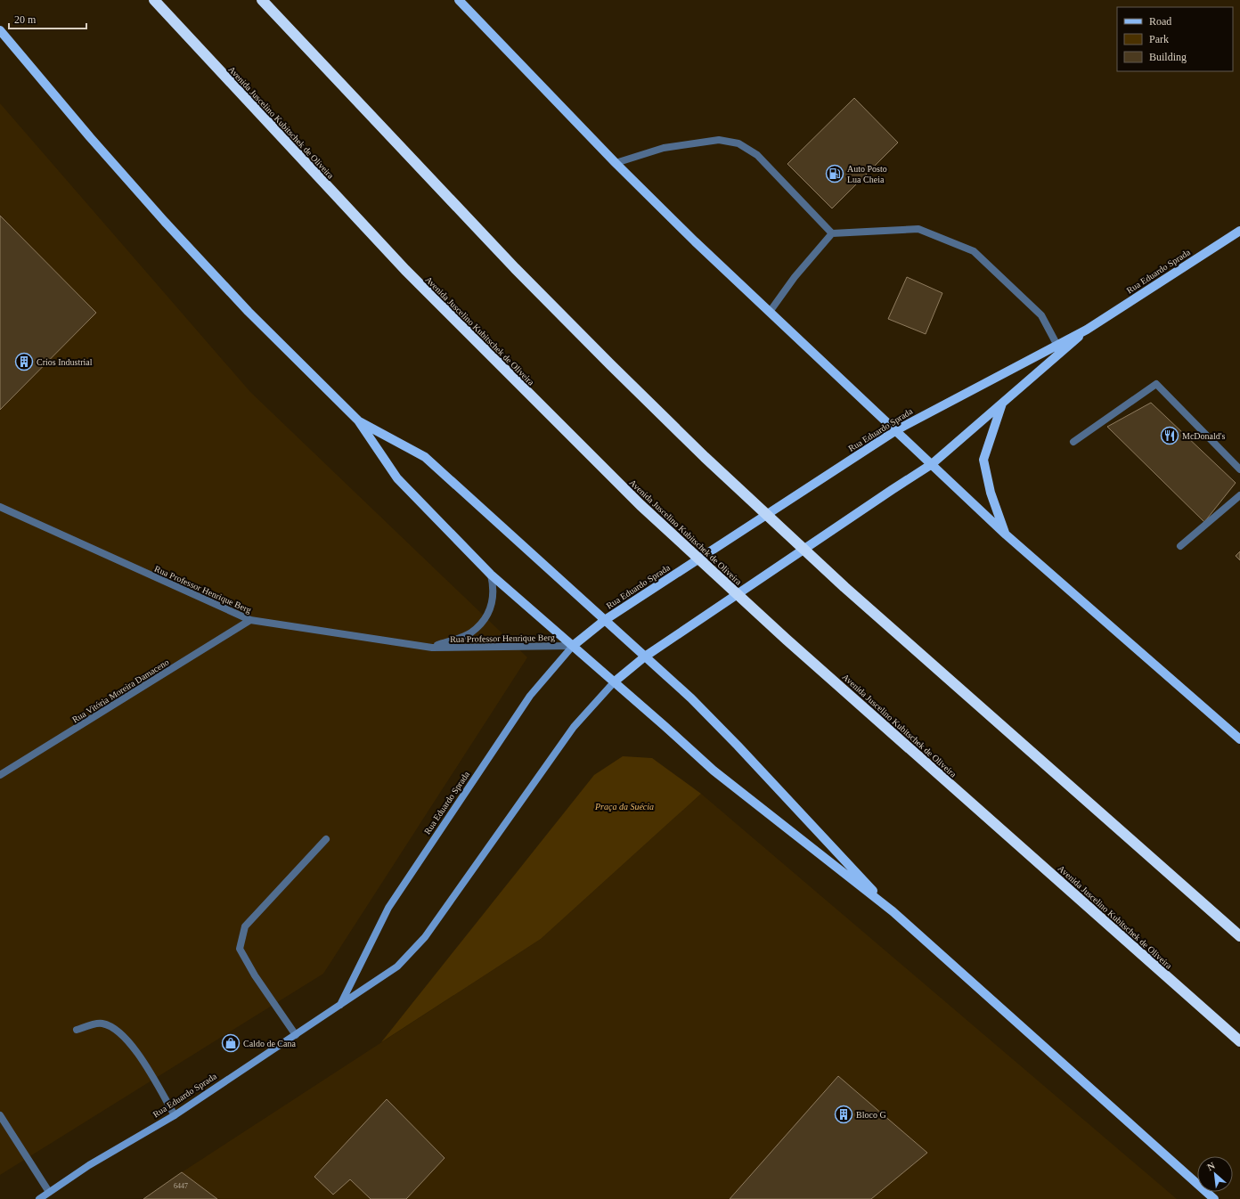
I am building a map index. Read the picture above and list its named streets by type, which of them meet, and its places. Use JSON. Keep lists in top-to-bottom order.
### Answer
{
  "streets": {
    "highway": ["Avenida Juscelino Kubitschek de Oliveira"],
    "main road": ["Rua Eduardo Sprada"],
    "street": ["Rua Professor Henrique Berg", "Rua Vitória Moreira Damaceno"]
  },
  "crossings": [
    ["Rua Eduardo Sprada", "Rua Professor Henrique Berg"],
    ["Rua Professor Henrique Berg", "Rua Vitória Moreira Damaceno"]
  ],
  "parks": ["Praça da Suécia"],
  "places": {
    "fuel station": ["Auto Posto Lua Cheia"],
    "building": ["Crios Industrial", "Bloco G"],
    "restaurant": ["McDonald's"],
    "shop": ["Caldo de Cana"]
  },
  "house_numbers": ["6447"],
  "legend": ["Road", "Park", "Building"],
  "scale_bar": "20 m",
  "north": "top left"
}
